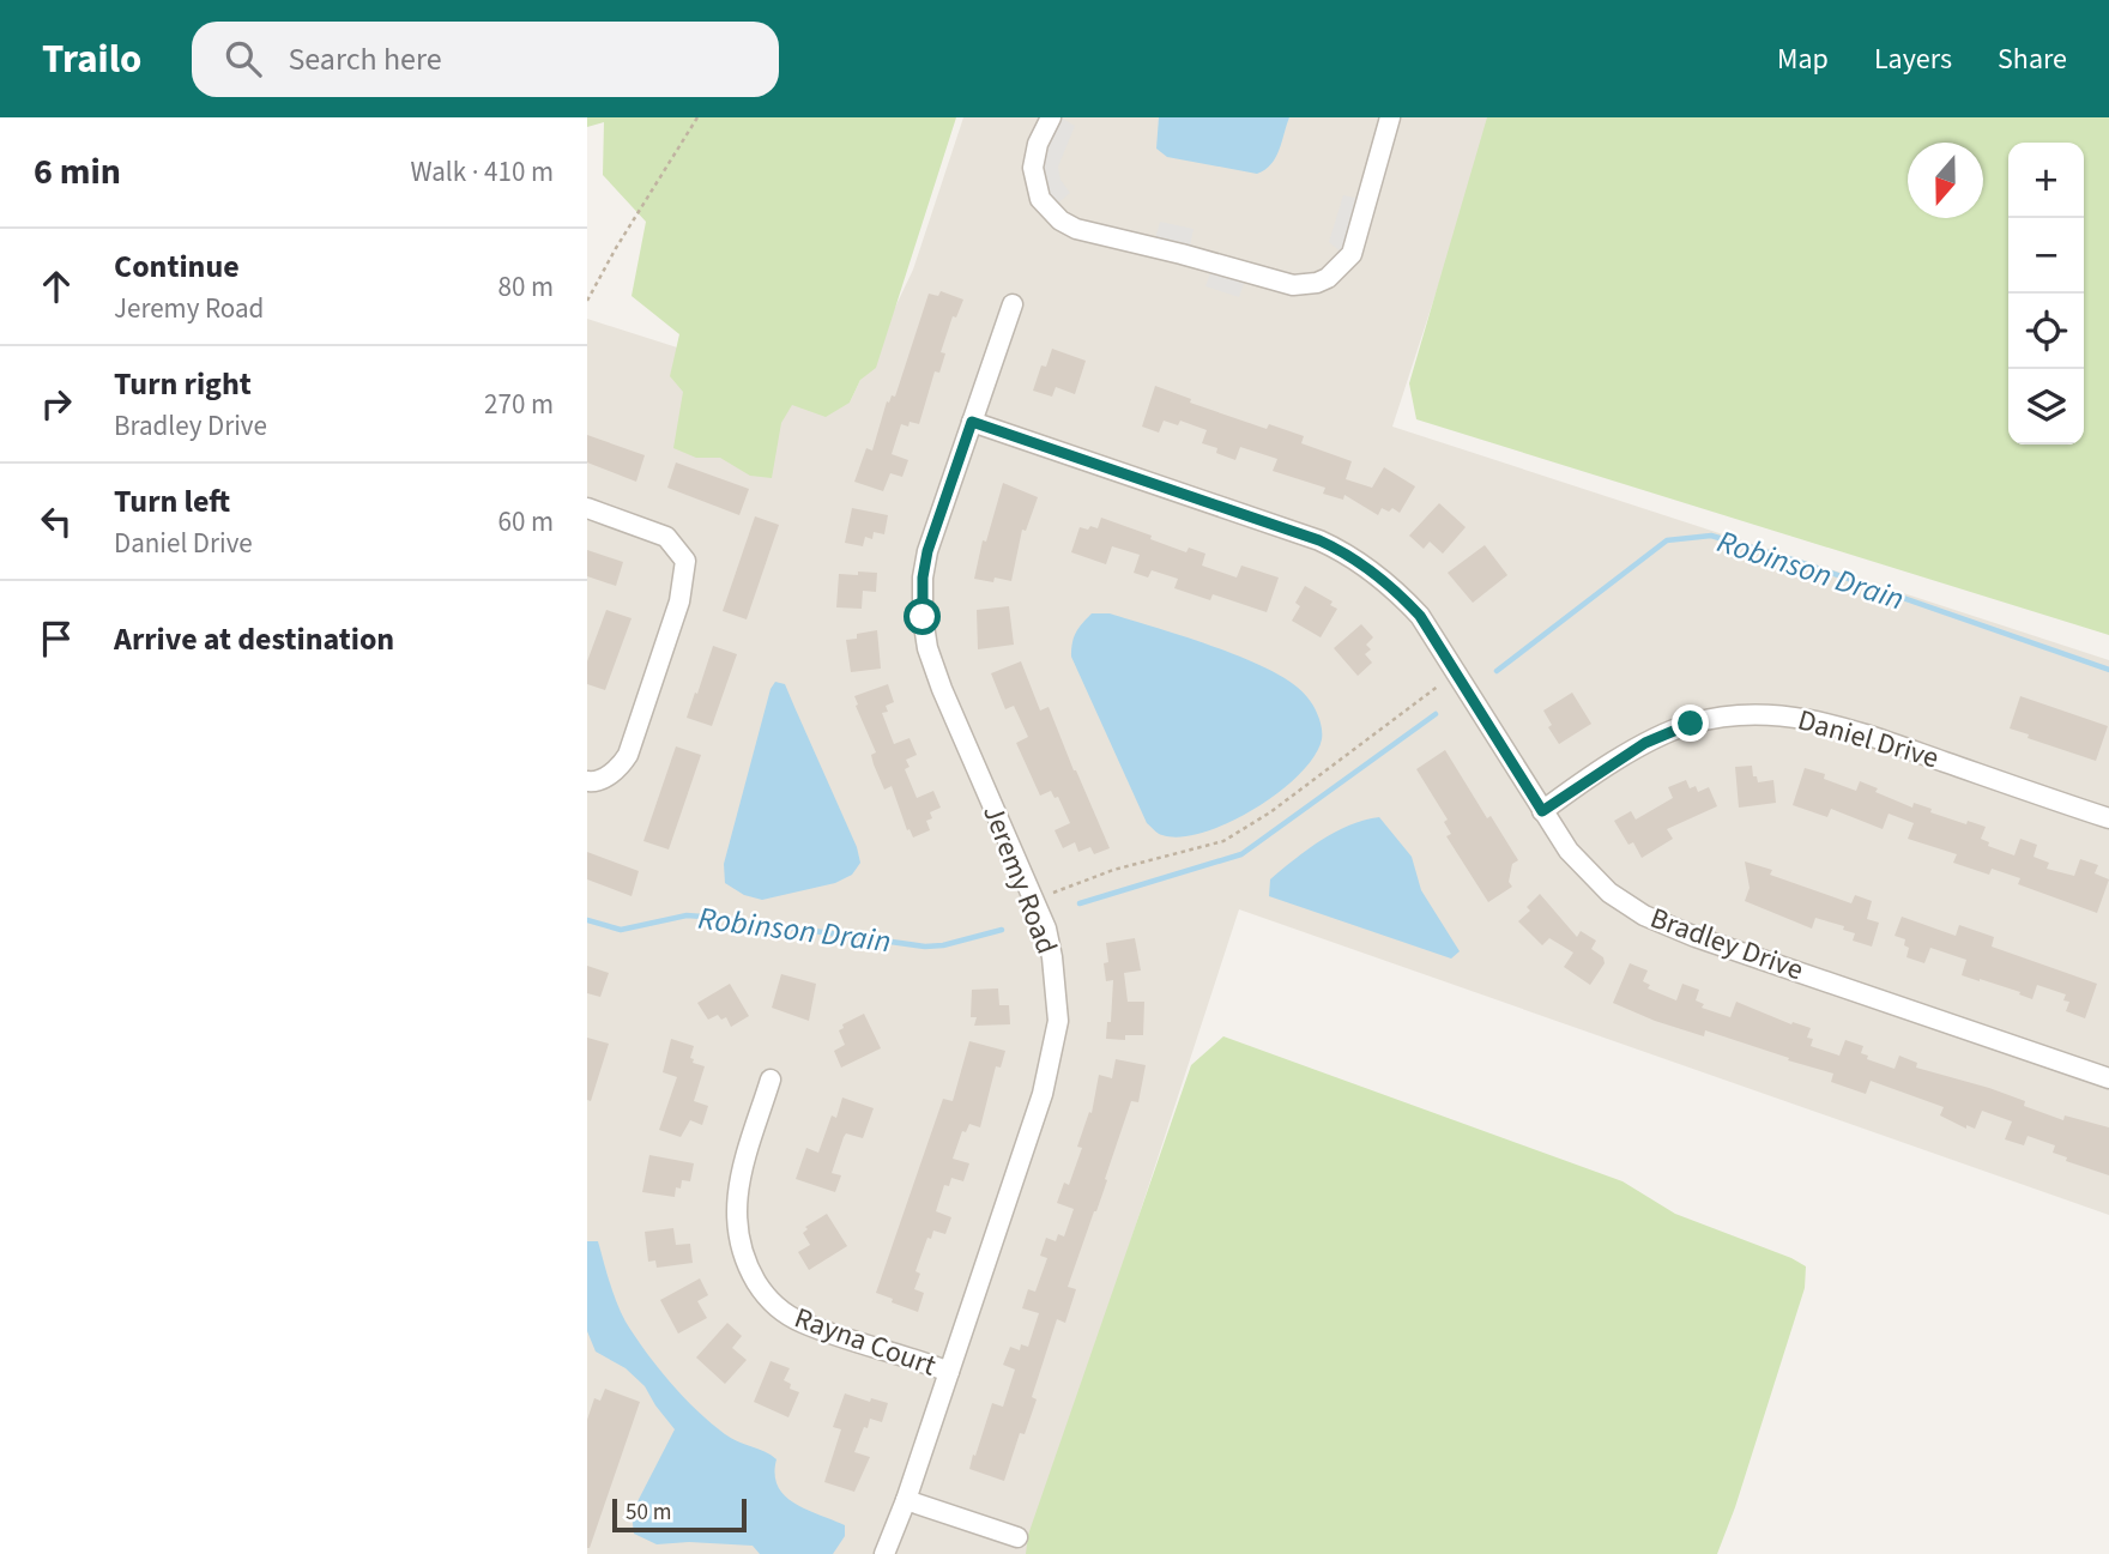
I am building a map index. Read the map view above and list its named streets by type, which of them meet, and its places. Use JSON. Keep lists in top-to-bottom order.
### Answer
{
  "streets": {
    "street": [
      "Daniel Drive",
      "Jeremy Road",
      "Bradley Drive",
      "Rayna Court"
    ]
  },
  "crossings": [
    ["Daniel Drive", "Bradley Drive"],
    ["Jeremy Road", "Bradley Drive"],
    ["Jeremy Road", "Rayna Court"]
  ],
  "water": ["Robinson Drain"],
  "scale_bar": "50 m",
  "north": "bottom",
  "page": {
    "header": "Trailo",
    "search": "Search here",
    "nav": ["Map", "Layers", "Share"],
    "heading": ["6 min", "Walk · 410 m"],
    "map_buttons": ["+", "−"],
    "list": [
      ["Continue", "Jeremy Road", "80 m"],
      ["Turn right", "Bradley Drive", "270 m"],
      ["Turn left", "Daniel Drive", "60 m"],
      "Arrive at destination"
    ],
    "scale": "50 m"
  }
}
